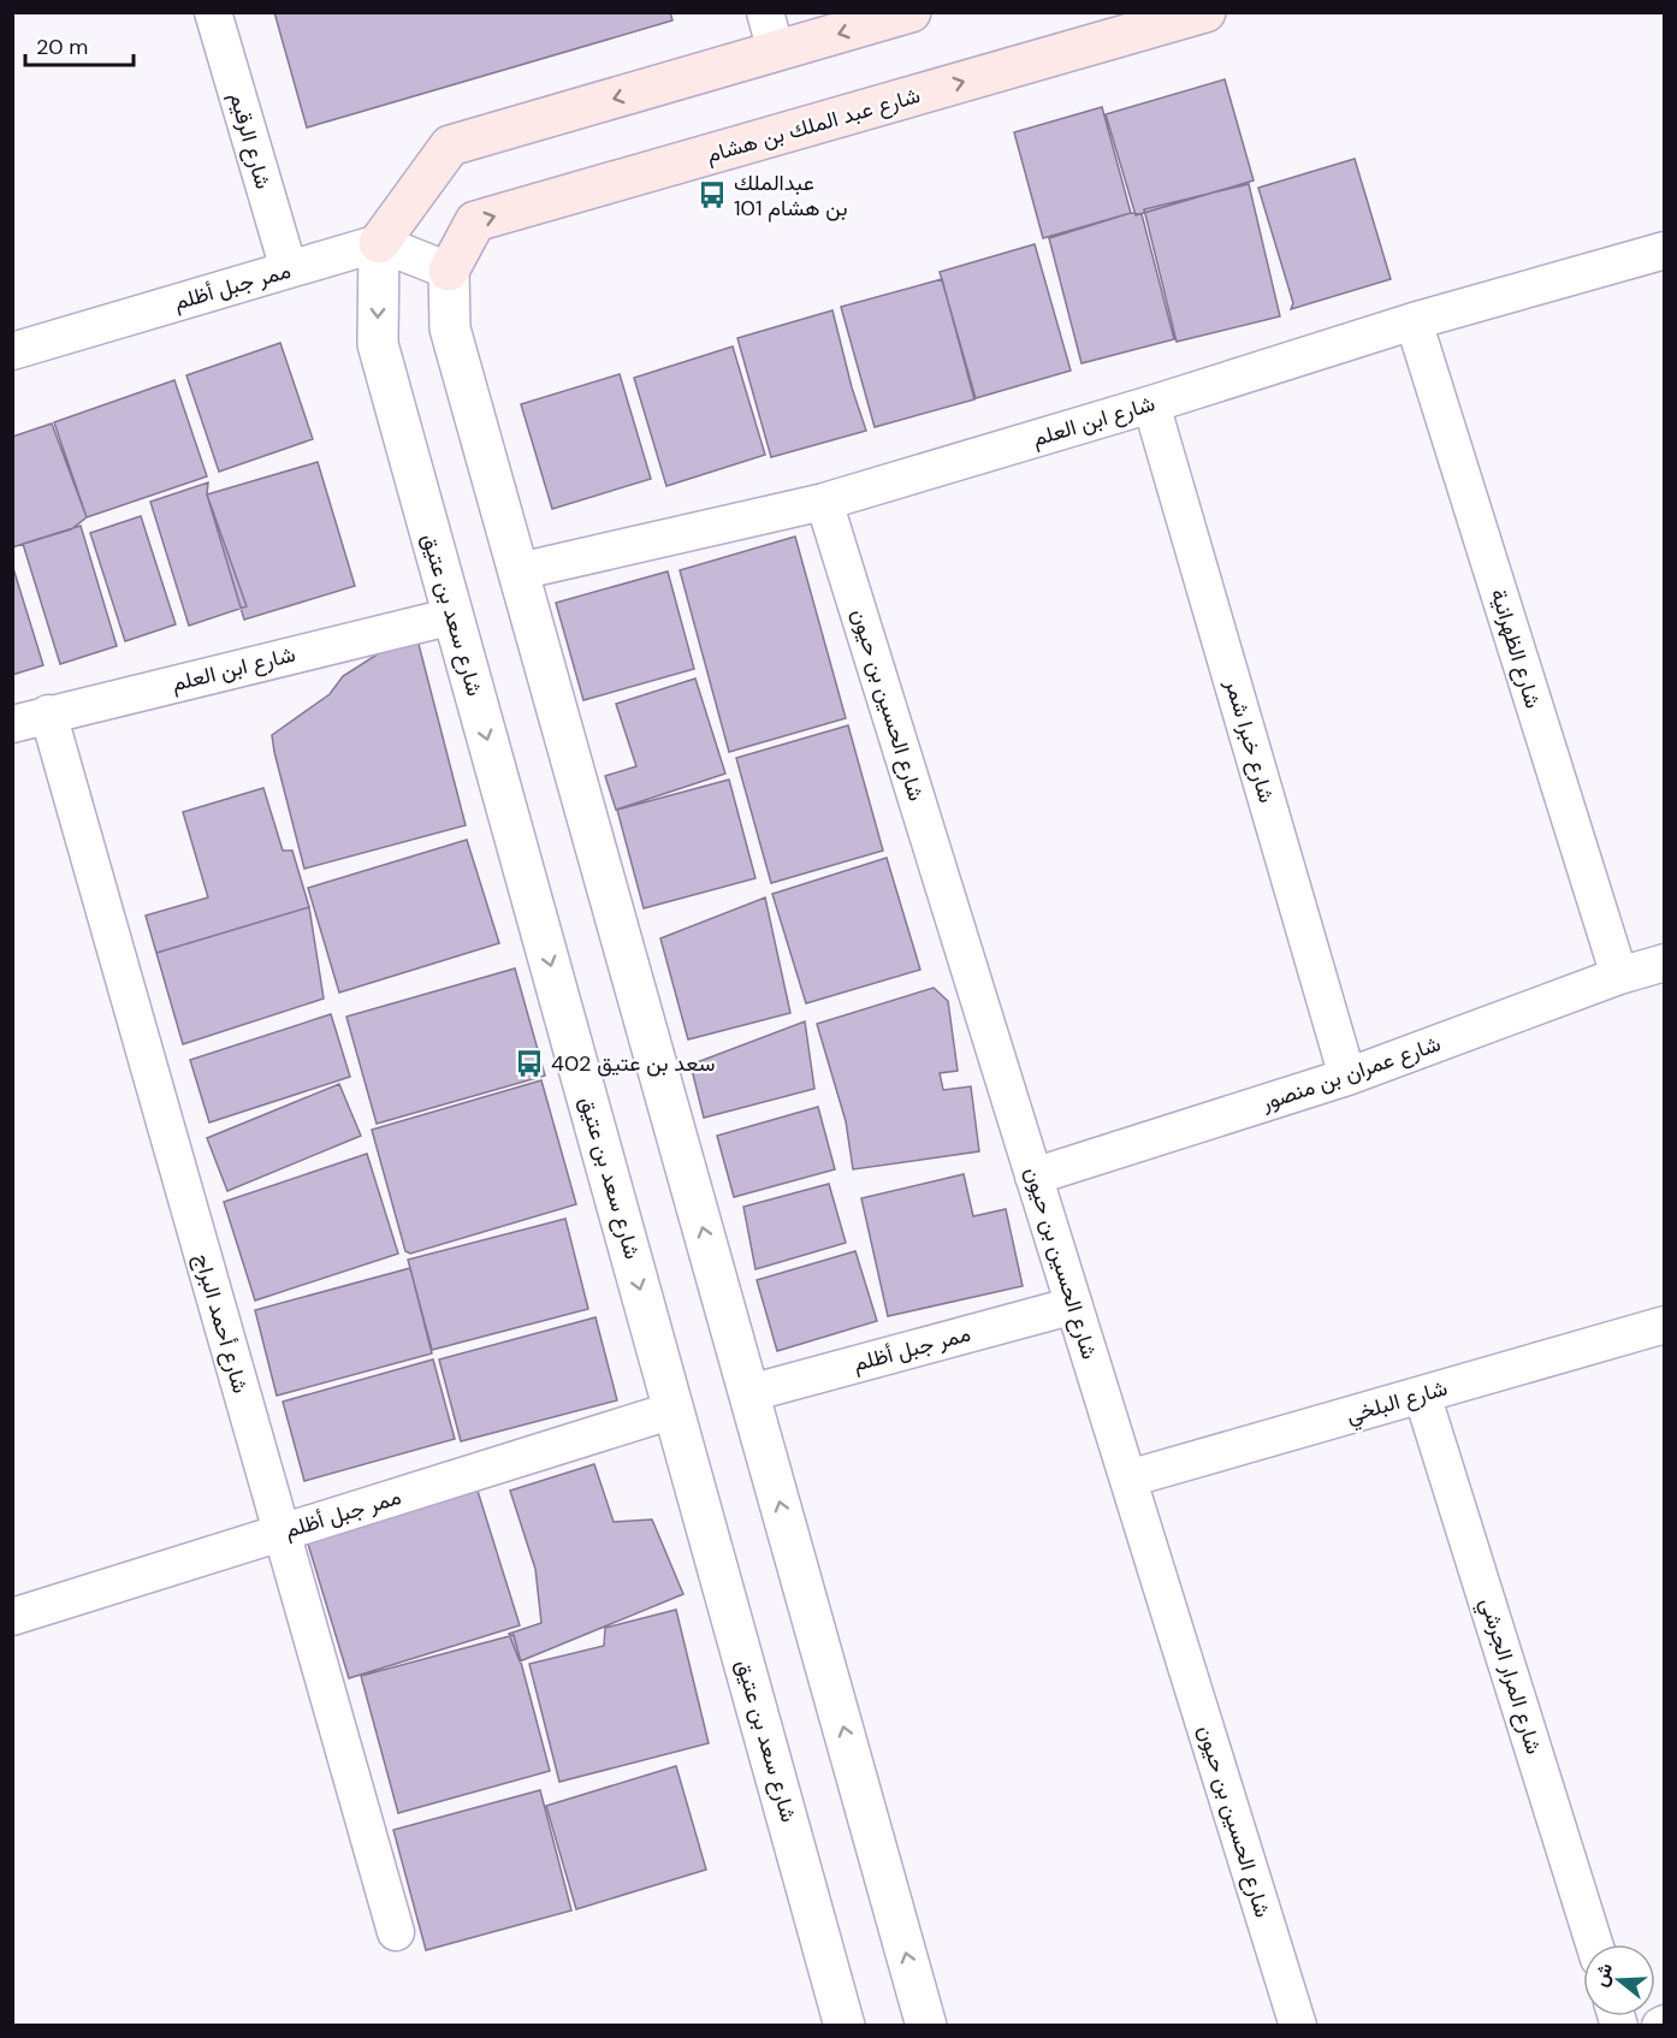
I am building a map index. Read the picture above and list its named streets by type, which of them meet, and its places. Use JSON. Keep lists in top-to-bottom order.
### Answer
{
  "streets": {
    "main road": ["شارع عبد الملك بن هشام"],
    "street": [
      "شارع الرقيم",
      "ممر جبل أظلم",
      "شارع ابن العلم",
      "شارع سعد بن عتيق",
      "شارع الظهرانية",
      "شارع الحسين بن حيون",
      "شارع خبرا شمر",
      "شارع عمران بن منصور",
      "شارع أحمد البراج",
      "شارع البلخي",
      "شارع المرار الجرشي"
    ]
  },
  "crossings": [
    ["شارع الرقيم", "ممر جبل أظلم"],
    ["ممر جبل أظلم", "شارع سعد بن عتيق"],
    ["ممر جبل أظلم", "شارع الحسين بن حيون"],
    ["ممر جبل أظلم", "شارع أحمد البراج"],
    ["شارع ابن العلم", "شارع سعد بن عتيق"],
    ["شارع ابن العلم", "شارع الظهرانية"],
    ["شارع ابن العلم", "شارع الحسين بن حيون"],
    ["شارع ابن العلم", "شارع خبرا شمر"],
    ["شارع ابن العلم", "شارع أحمد البراج"],
    ["شارع الظهرانية", "شارع عمران بن منصور"],
    ["شارع الحسين بن حيون", "شارع عمران بن منصور"],
    ["شارع الحسين بن حيون", "شارع البلخي"],
    ["شارع خبرا شمر", "شارع عمران بن منصور"],
    ["شارع البلخي", "شارع المرار الجرشي"]
  ],
  "places": {
    "bus stop": ["عبدالملك بن هشام 101", "سعد بن عتيق 402"]
  },
  "scale_bar": "20 m",
  "north": "left"
}
